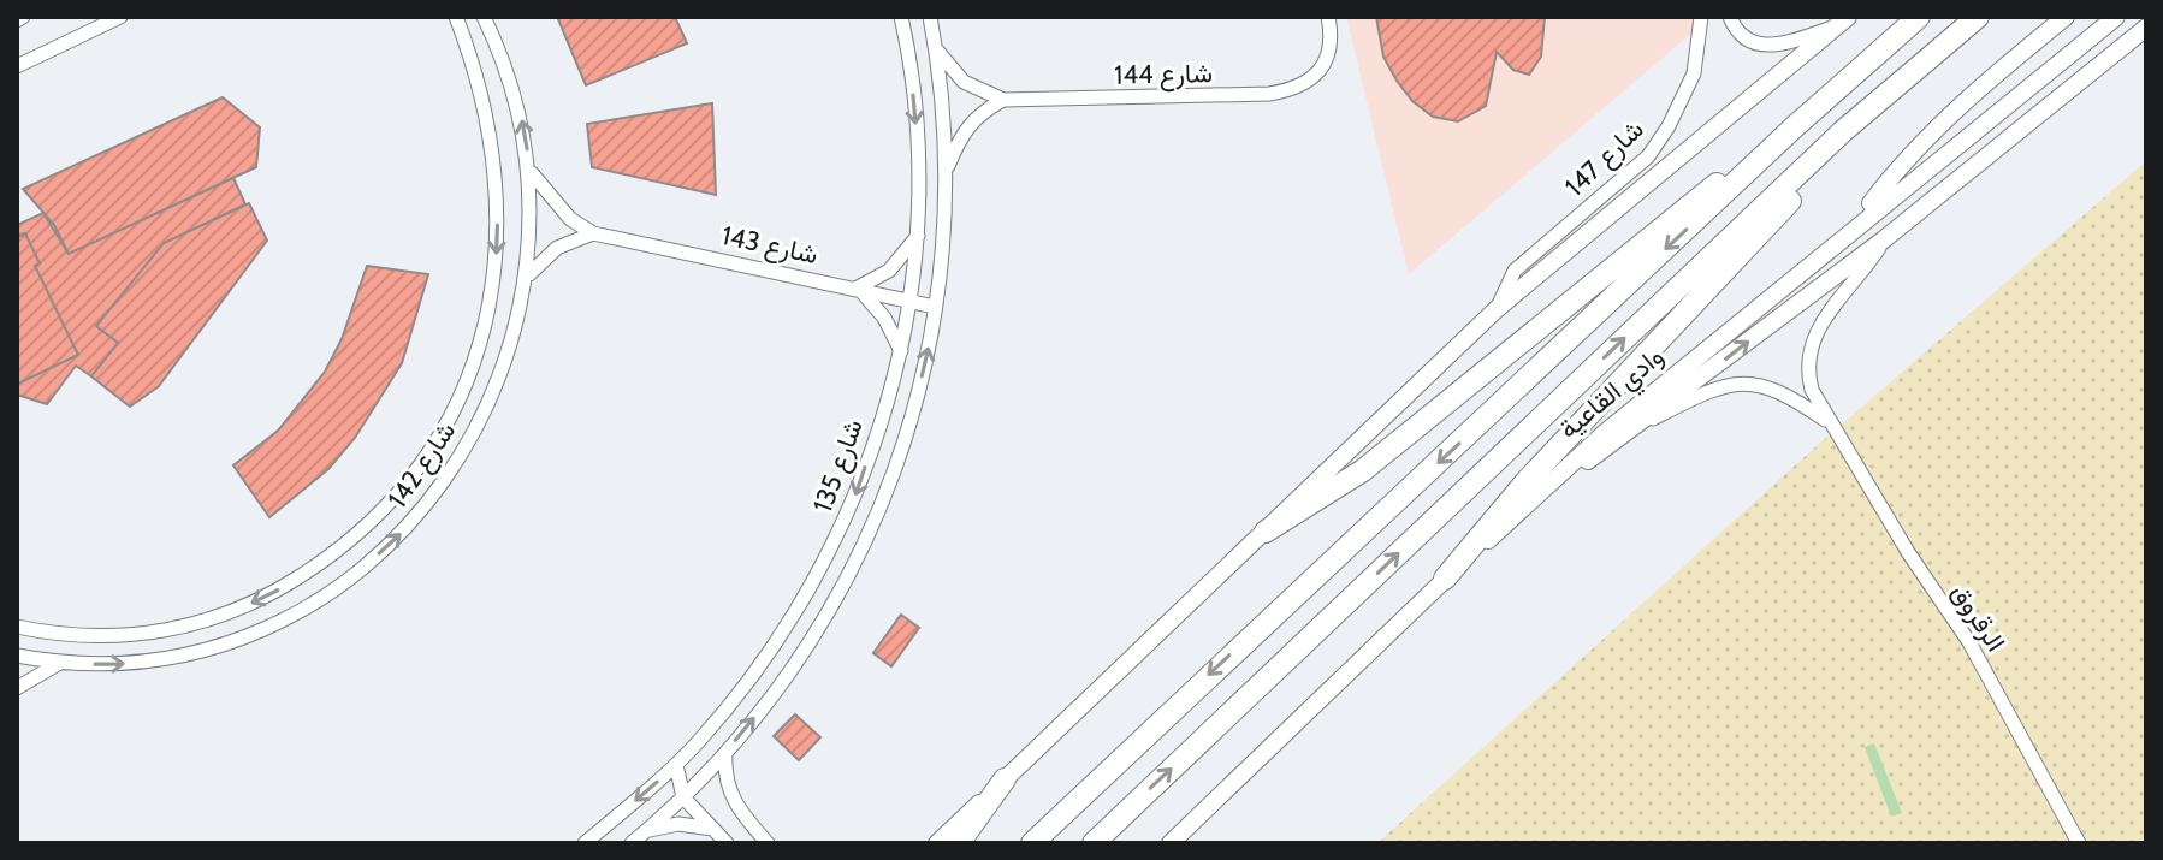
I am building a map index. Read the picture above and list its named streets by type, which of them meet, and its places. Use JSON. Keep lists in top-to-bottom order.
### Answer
{
  "streets": {
    "main road": ["وادي القاعية"],
    "street": [
      "شارع 144",
      "شارع 147",
      "شارع 143",
      "شارع 142",
      "شارع 135",
      "الرقروق"
    ]
  },
  "crossings": [
    ["شارع 144", "شارع 135"],
    ["شارع 143", "شارع 142"],
    ["شارع 143", "شارع 135"]
  ]
}
